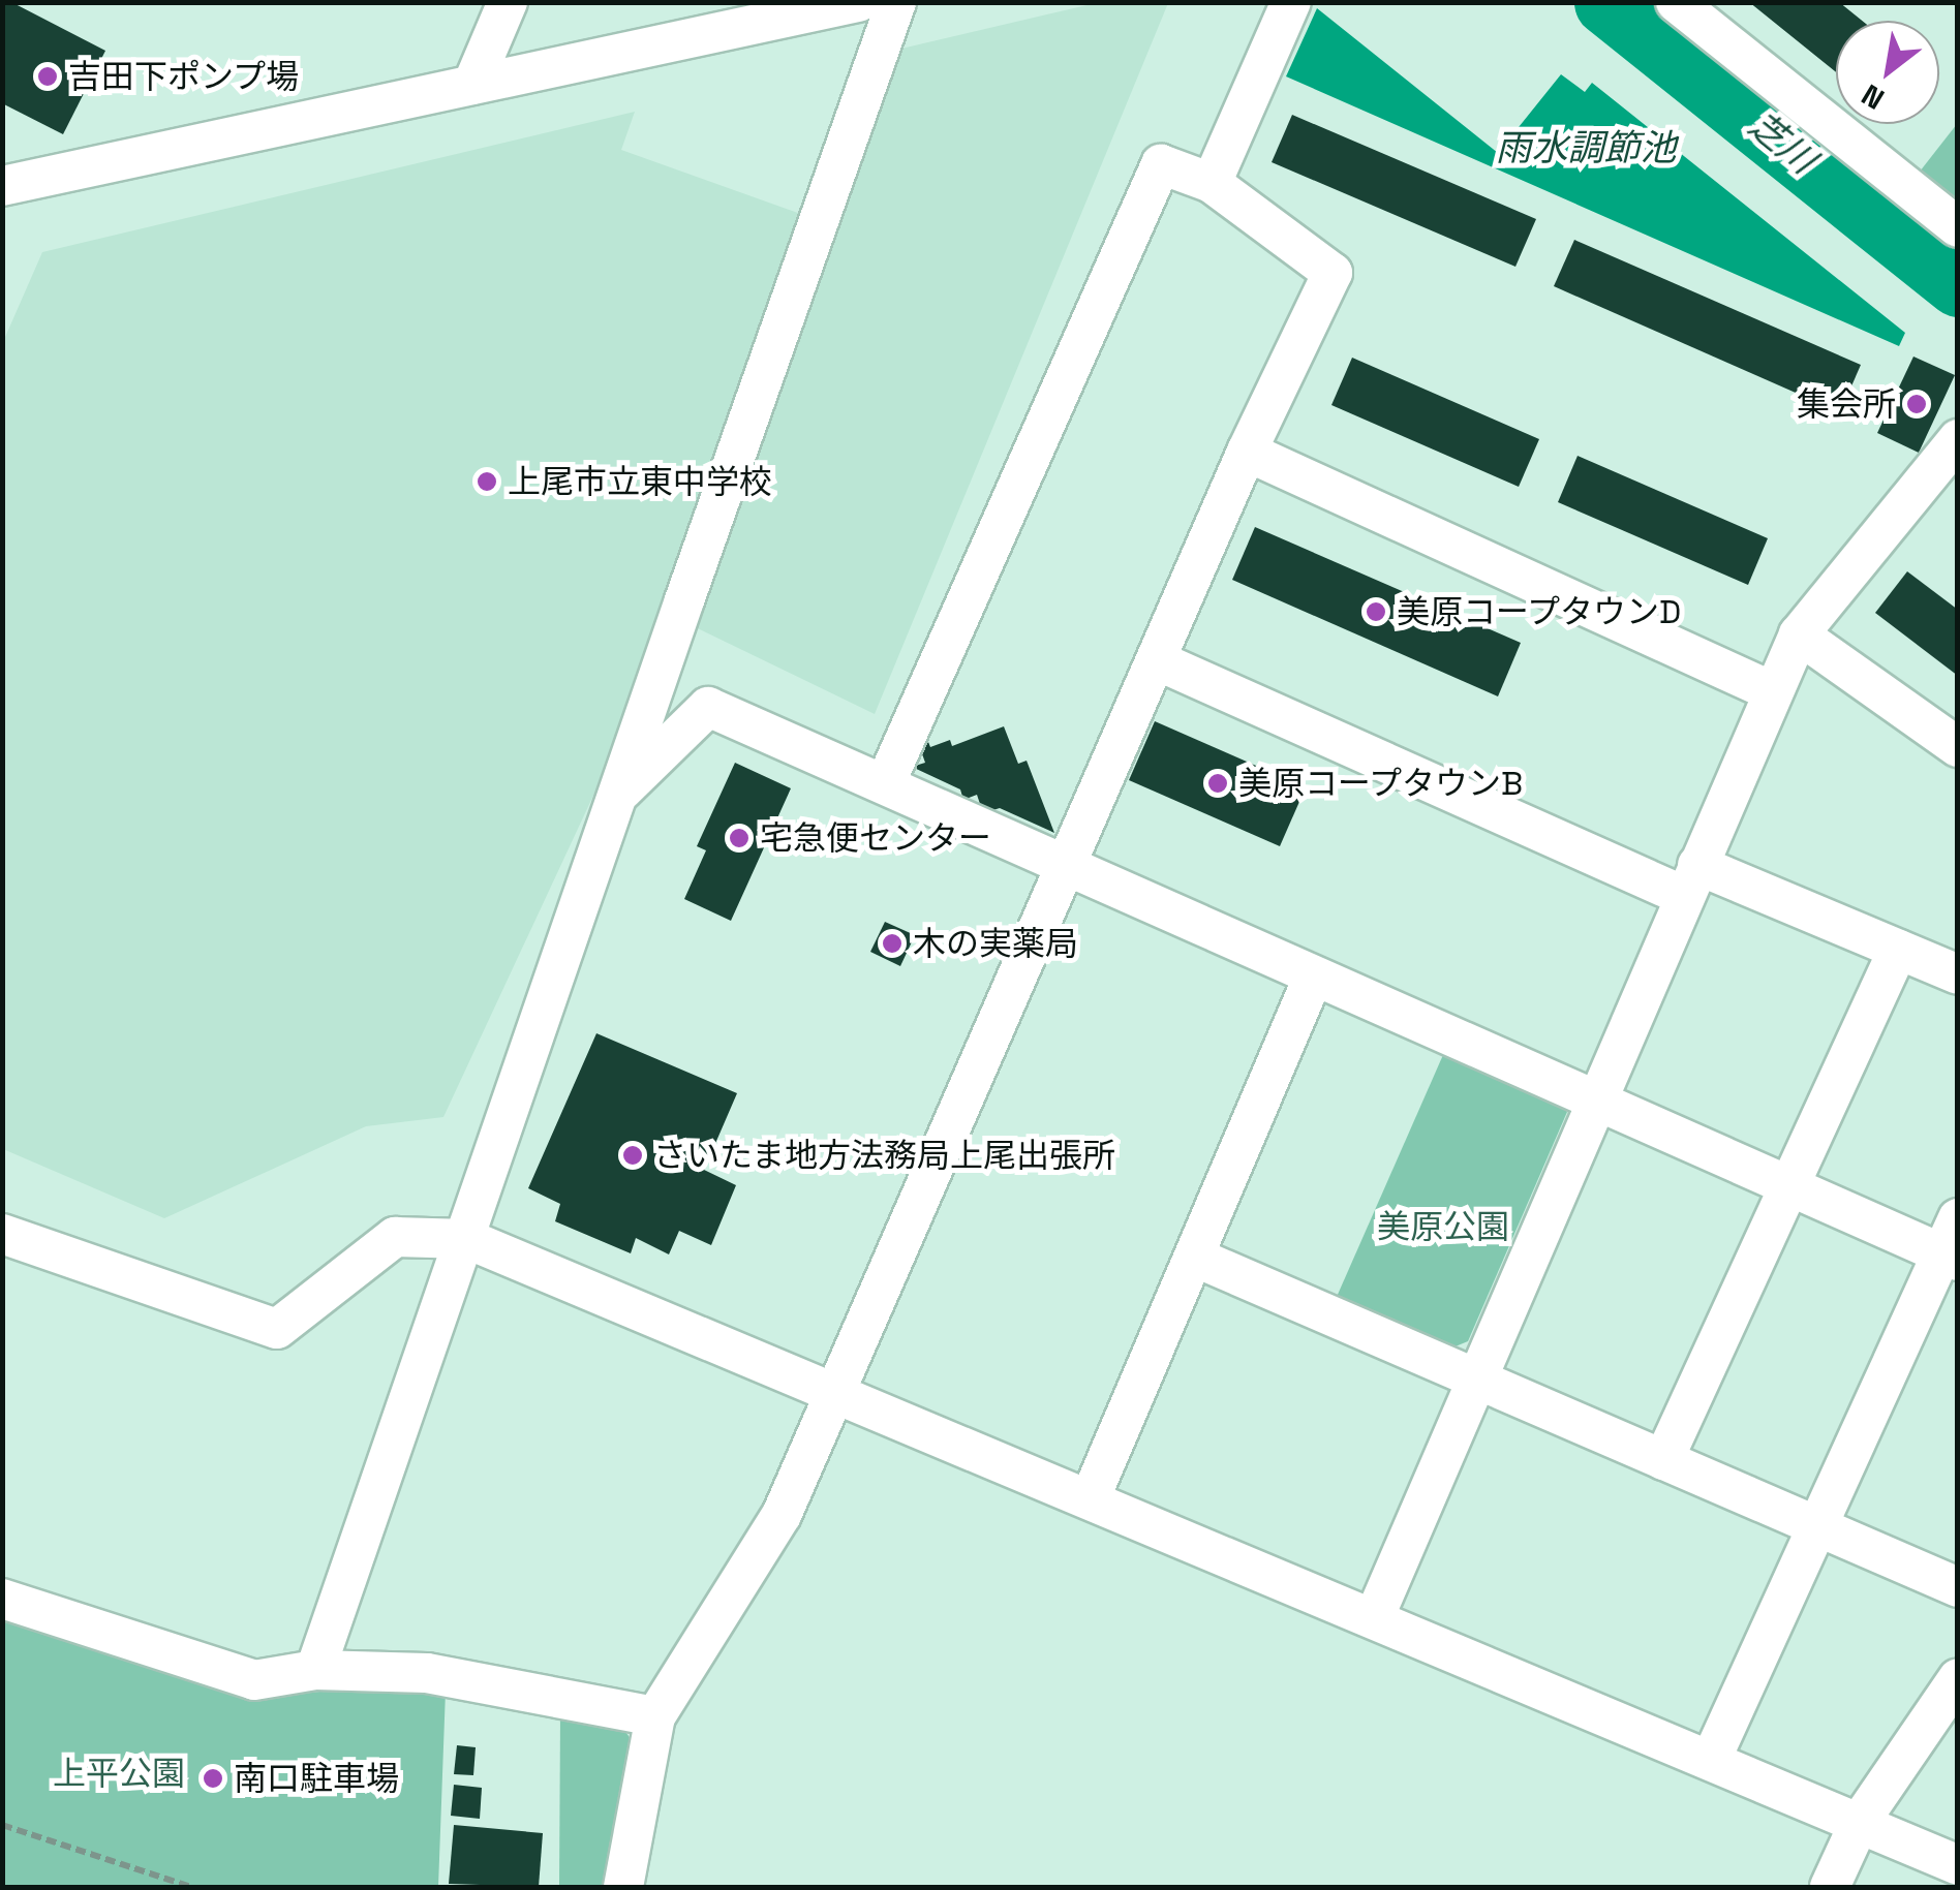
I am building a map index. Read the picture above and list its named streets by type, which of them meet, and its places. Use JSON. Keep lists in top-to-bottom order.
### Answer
{
  "water": ["芝川", "雨水調節池"],
  "parks": ["美原公園", "上平公園"],
  "places": [
    "吉田下ポンプ場",
    "集会所",
    "上尾市立東中学校",
    "美原コープタウンD",
    "美原コープタウンB",
    "宅急便センター",
    "木の実薬局",
    "さいたま地方法務局上尾出張所",
    "南口駐車場"
  ],
  "north": "bottom left"
}
